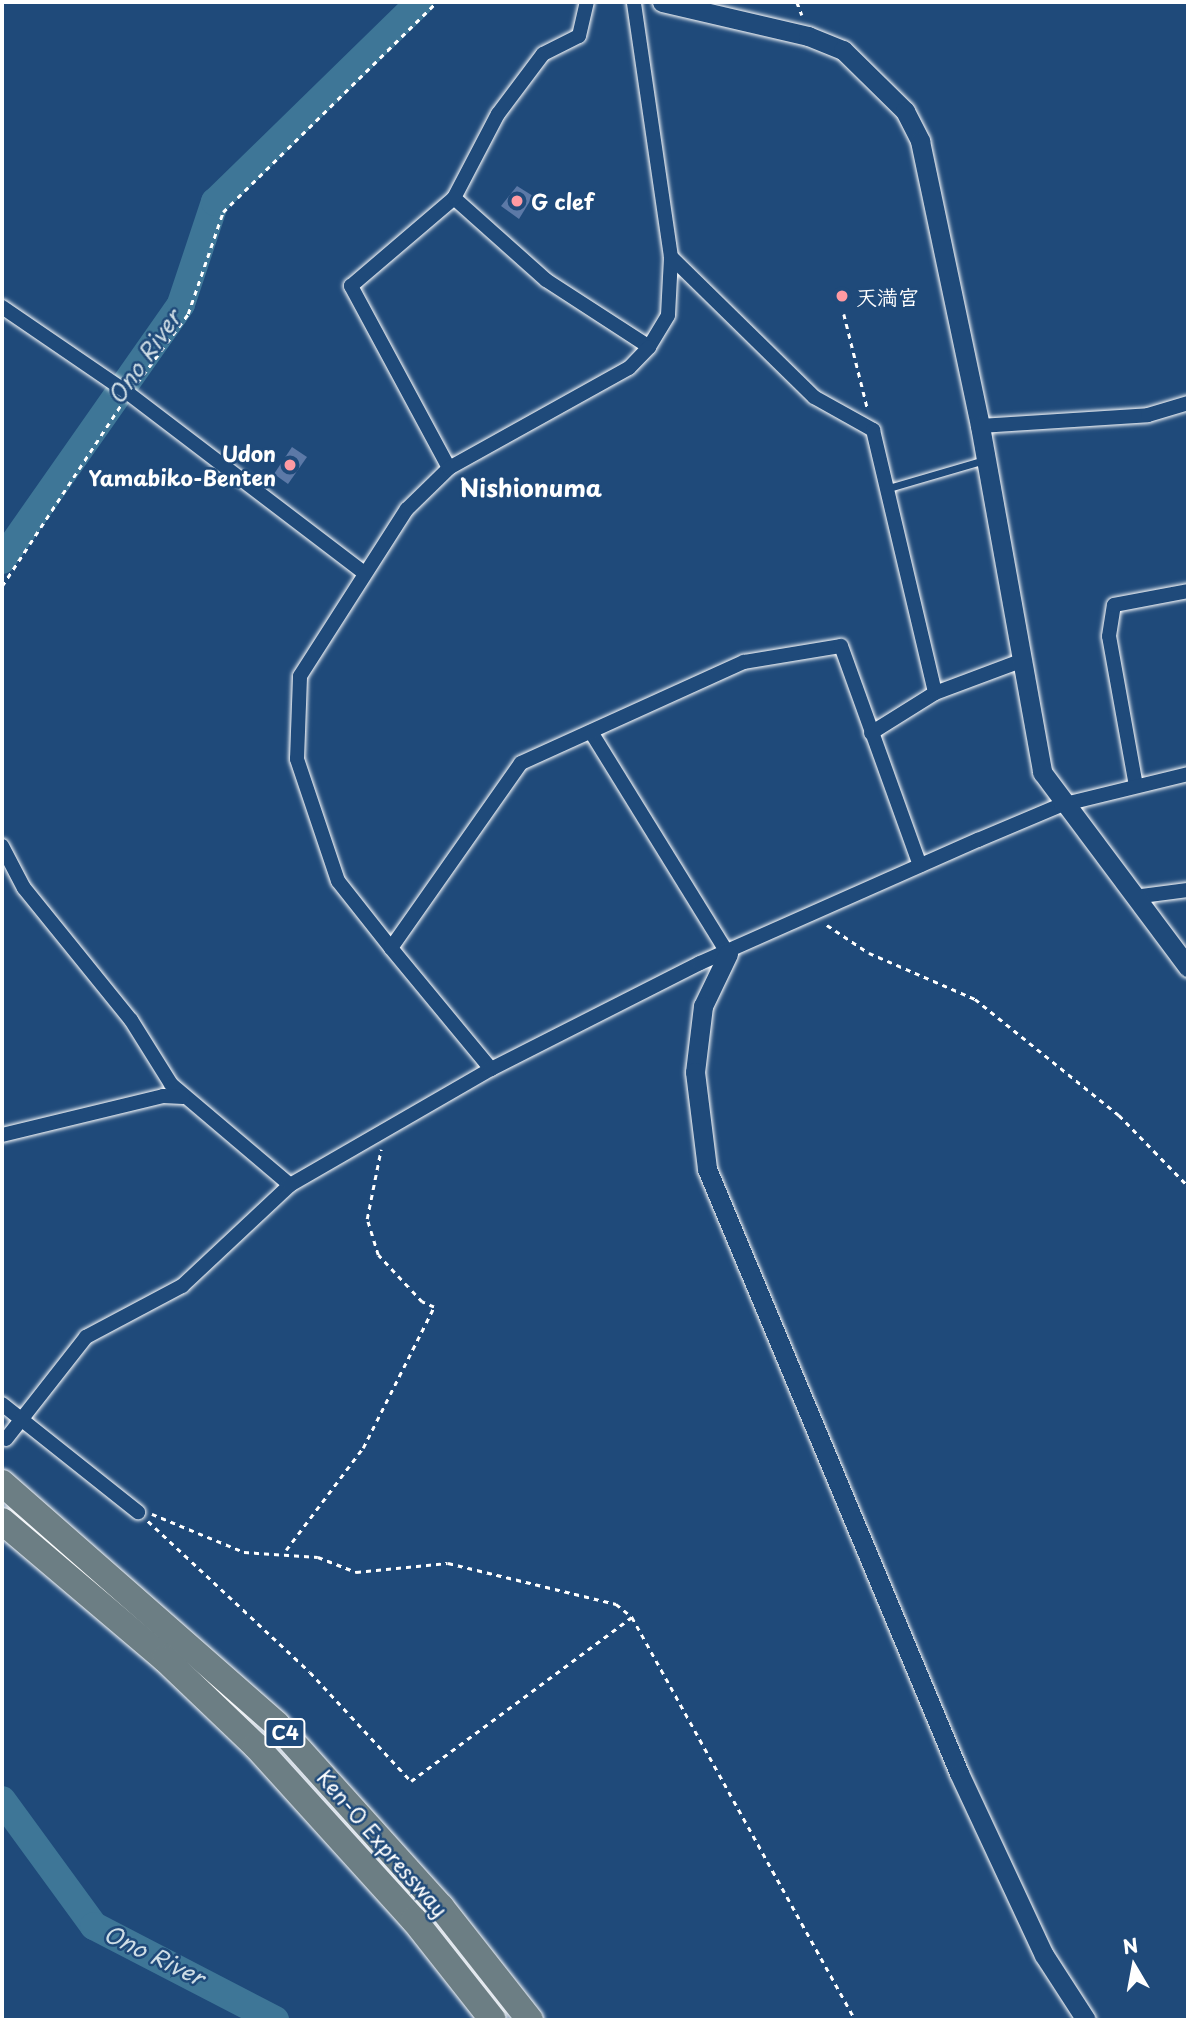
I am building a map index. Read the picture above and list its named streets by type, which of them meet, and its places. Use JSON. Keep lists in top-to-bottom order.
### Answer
{
  "streets": {
    "highway": ["C4", "Ken-O Expressway"]
  },
  "districts": ["Nishionuma"],
  "water": ["Ono River"],
  "places": ["G clef", "天満宮", "Udon Yamabiko-Benten"],
  "north": "top"
}
